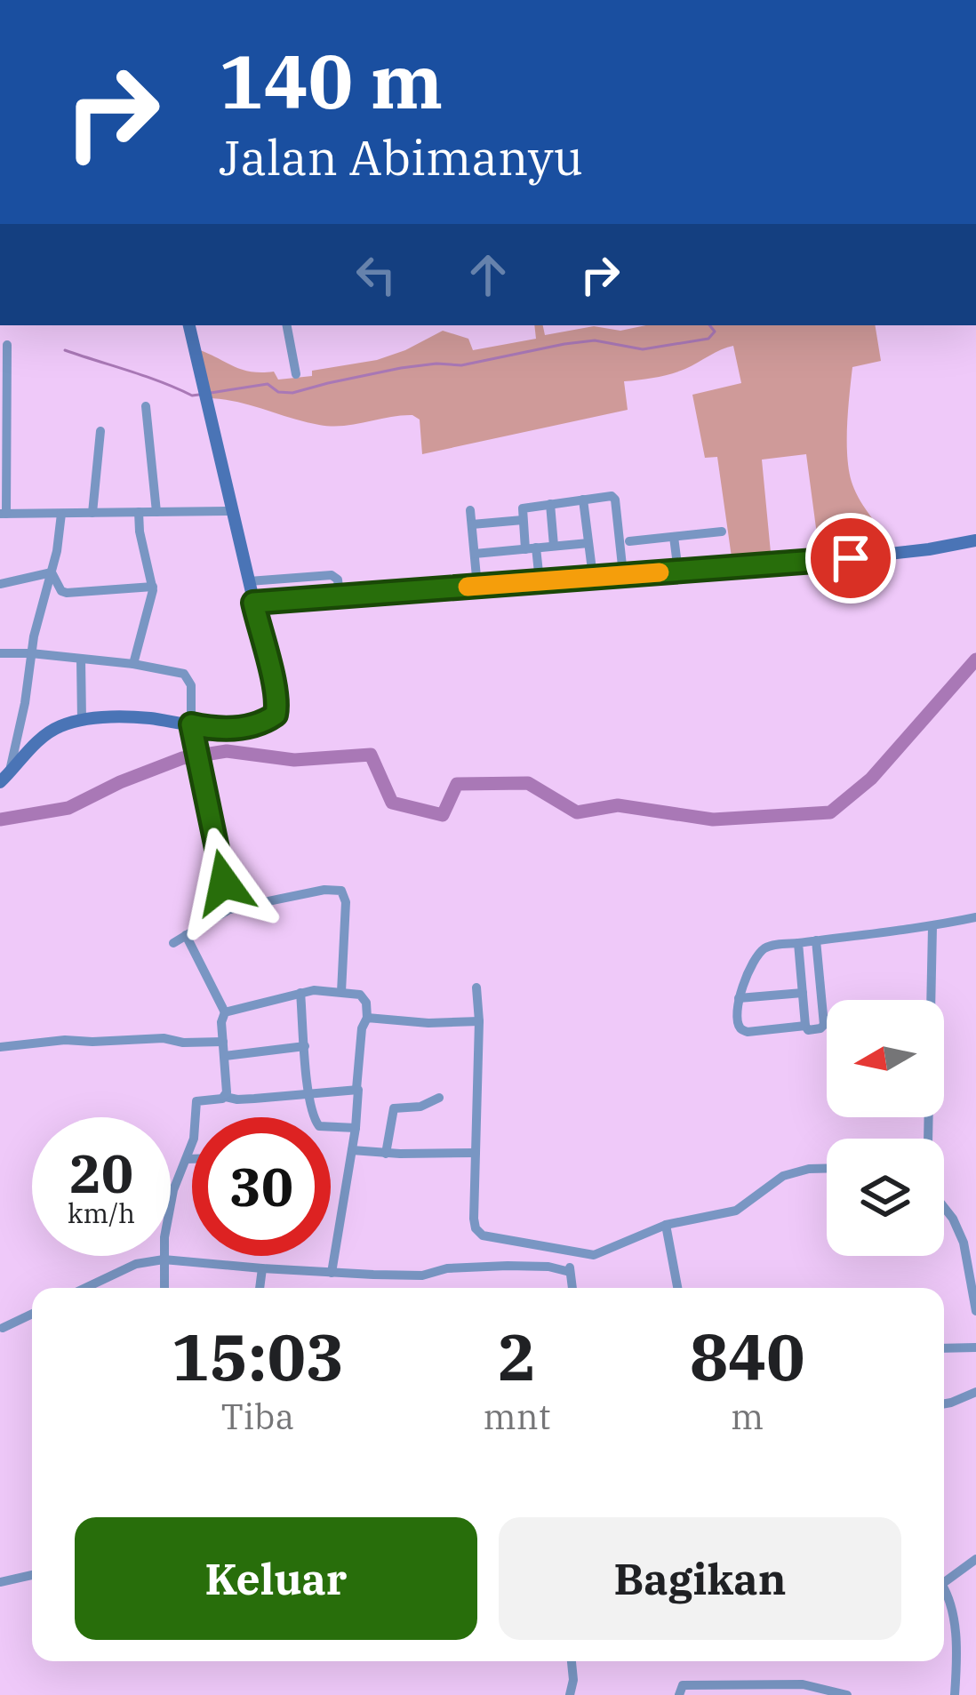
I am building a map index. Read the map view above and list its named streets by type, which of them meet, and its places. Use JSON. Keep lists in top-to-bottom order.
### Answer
{
  "north": "left",
  "page": {
    "turn": ["140 m", "Jalan Abimanyu"],
    "speed": "20 km/h",
    "limit": "30",
    "eta": [
      "15:03",
      "Tiba",
      "2",
      "mnt",
      "840",
      "m"
    ],
    "buttons": ["Keluar", "Bagikan"]
  }
}
